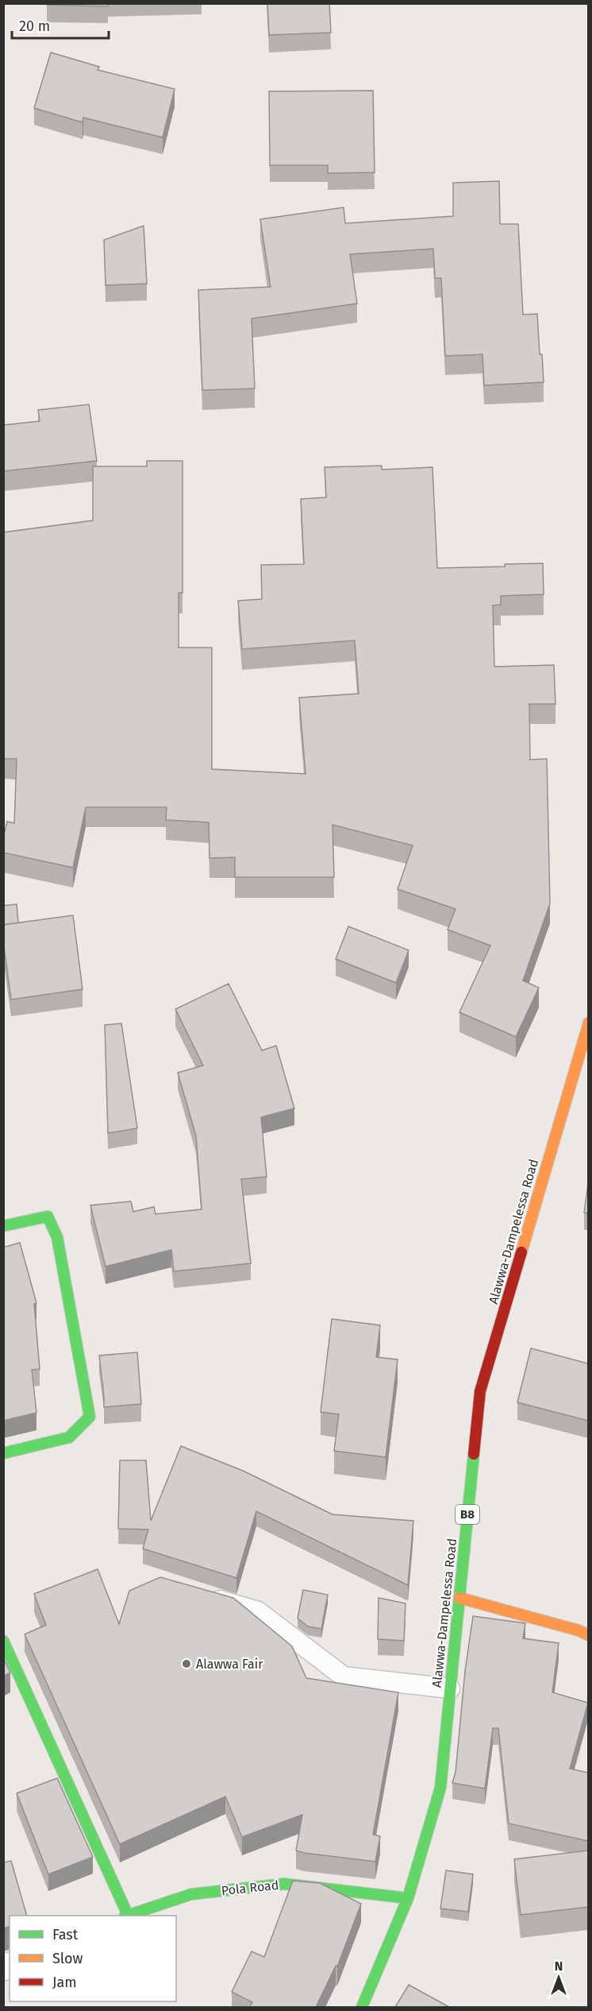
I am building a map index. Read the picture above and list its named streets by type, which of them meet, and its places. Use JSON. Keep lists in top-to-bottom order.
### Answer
{
  "streets": {
    "street": ["Alawwa-Dampelessa Road", "B8", "Pola Road"]
  },
  "crossings": [
    ["Alawwa-Dampelessa Road", "Pola Road"]
  ],
  "places": ["Alawwa Fair"],
  "legend": ["Fast", "Slow", "Jam"],
  "scale_bar": "20 m",
  "north": "top"
}
